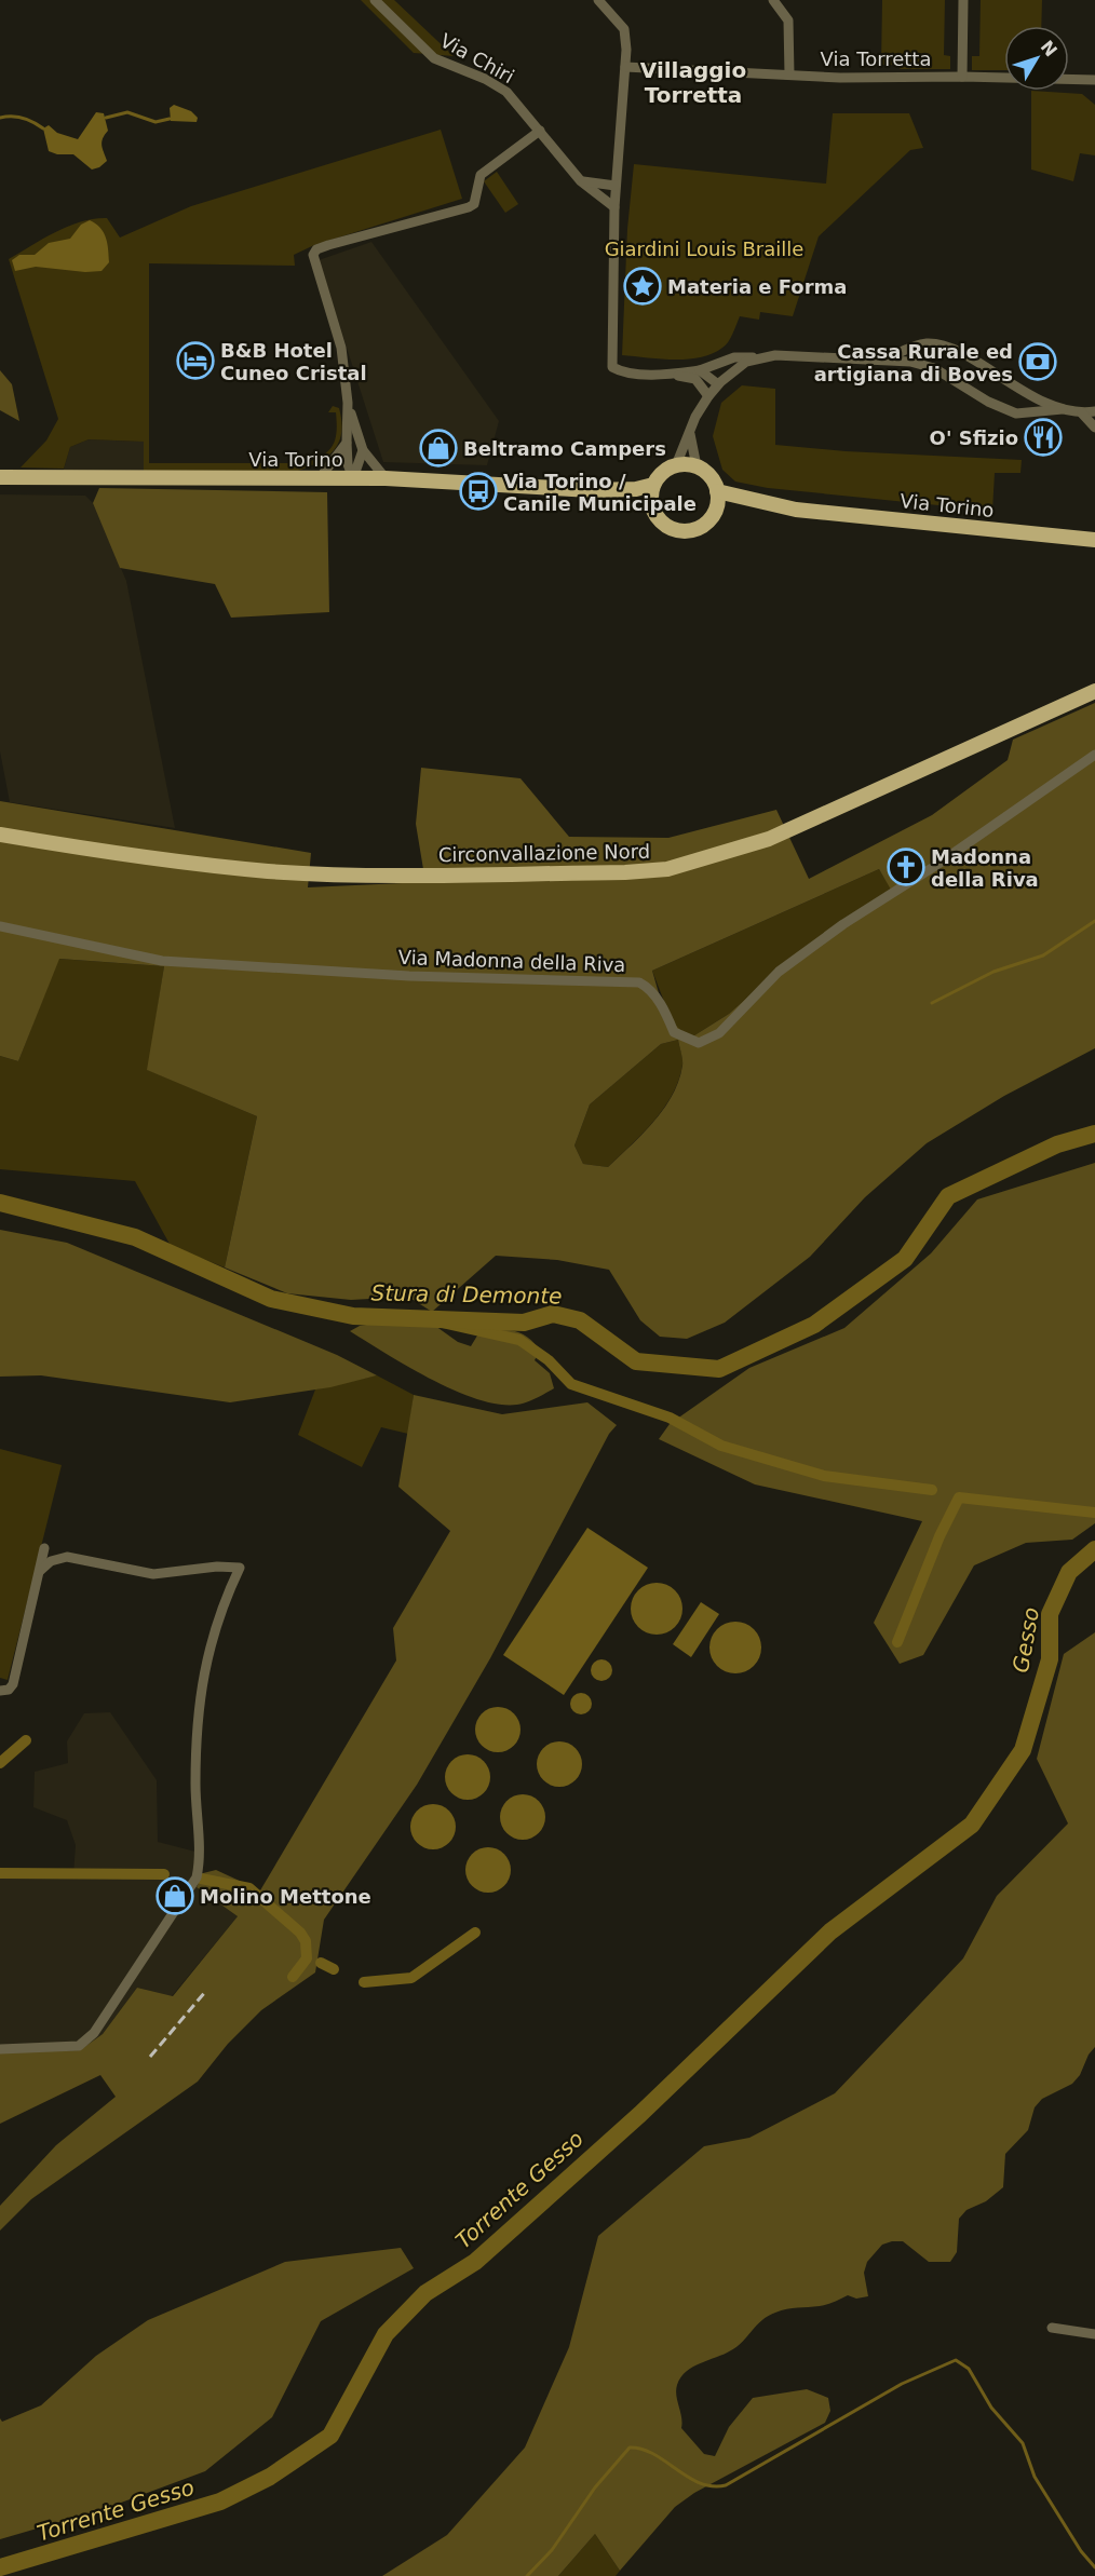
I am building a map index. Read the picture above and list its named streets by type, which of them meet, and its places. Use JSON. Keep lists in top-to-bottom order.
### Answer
{
  "streets": {
    "main road": ["Via Torino", "Circonvallazione Nord"],
    "street": ["Via Chiri", "Via Torretta", "Via Madonna della Riva"]
  },
  "districts": ["Villaggio Torretta"],
  "water": ["Stura di Demonte", "Gesso", "Torrente Gesso"],
  "parks": ["Giardini Louis Braille"],
  "places": {
    "place": ["Materia e Forma"],
    "hotel": ["B&B Hotel Cuneo Cristal"],
    "bank": ["Cassa Rurale ed artigiana di Boves"],
    "restaurant": ["O' Sfizio"],
    "shop": ["Beltramo Campers", "Molino Mettone"],
    "bus stop": ["Via Torino / Canile Municipale"],
    "church": ["Madonna della Riva"]
  },
  "north": "top right"
}
